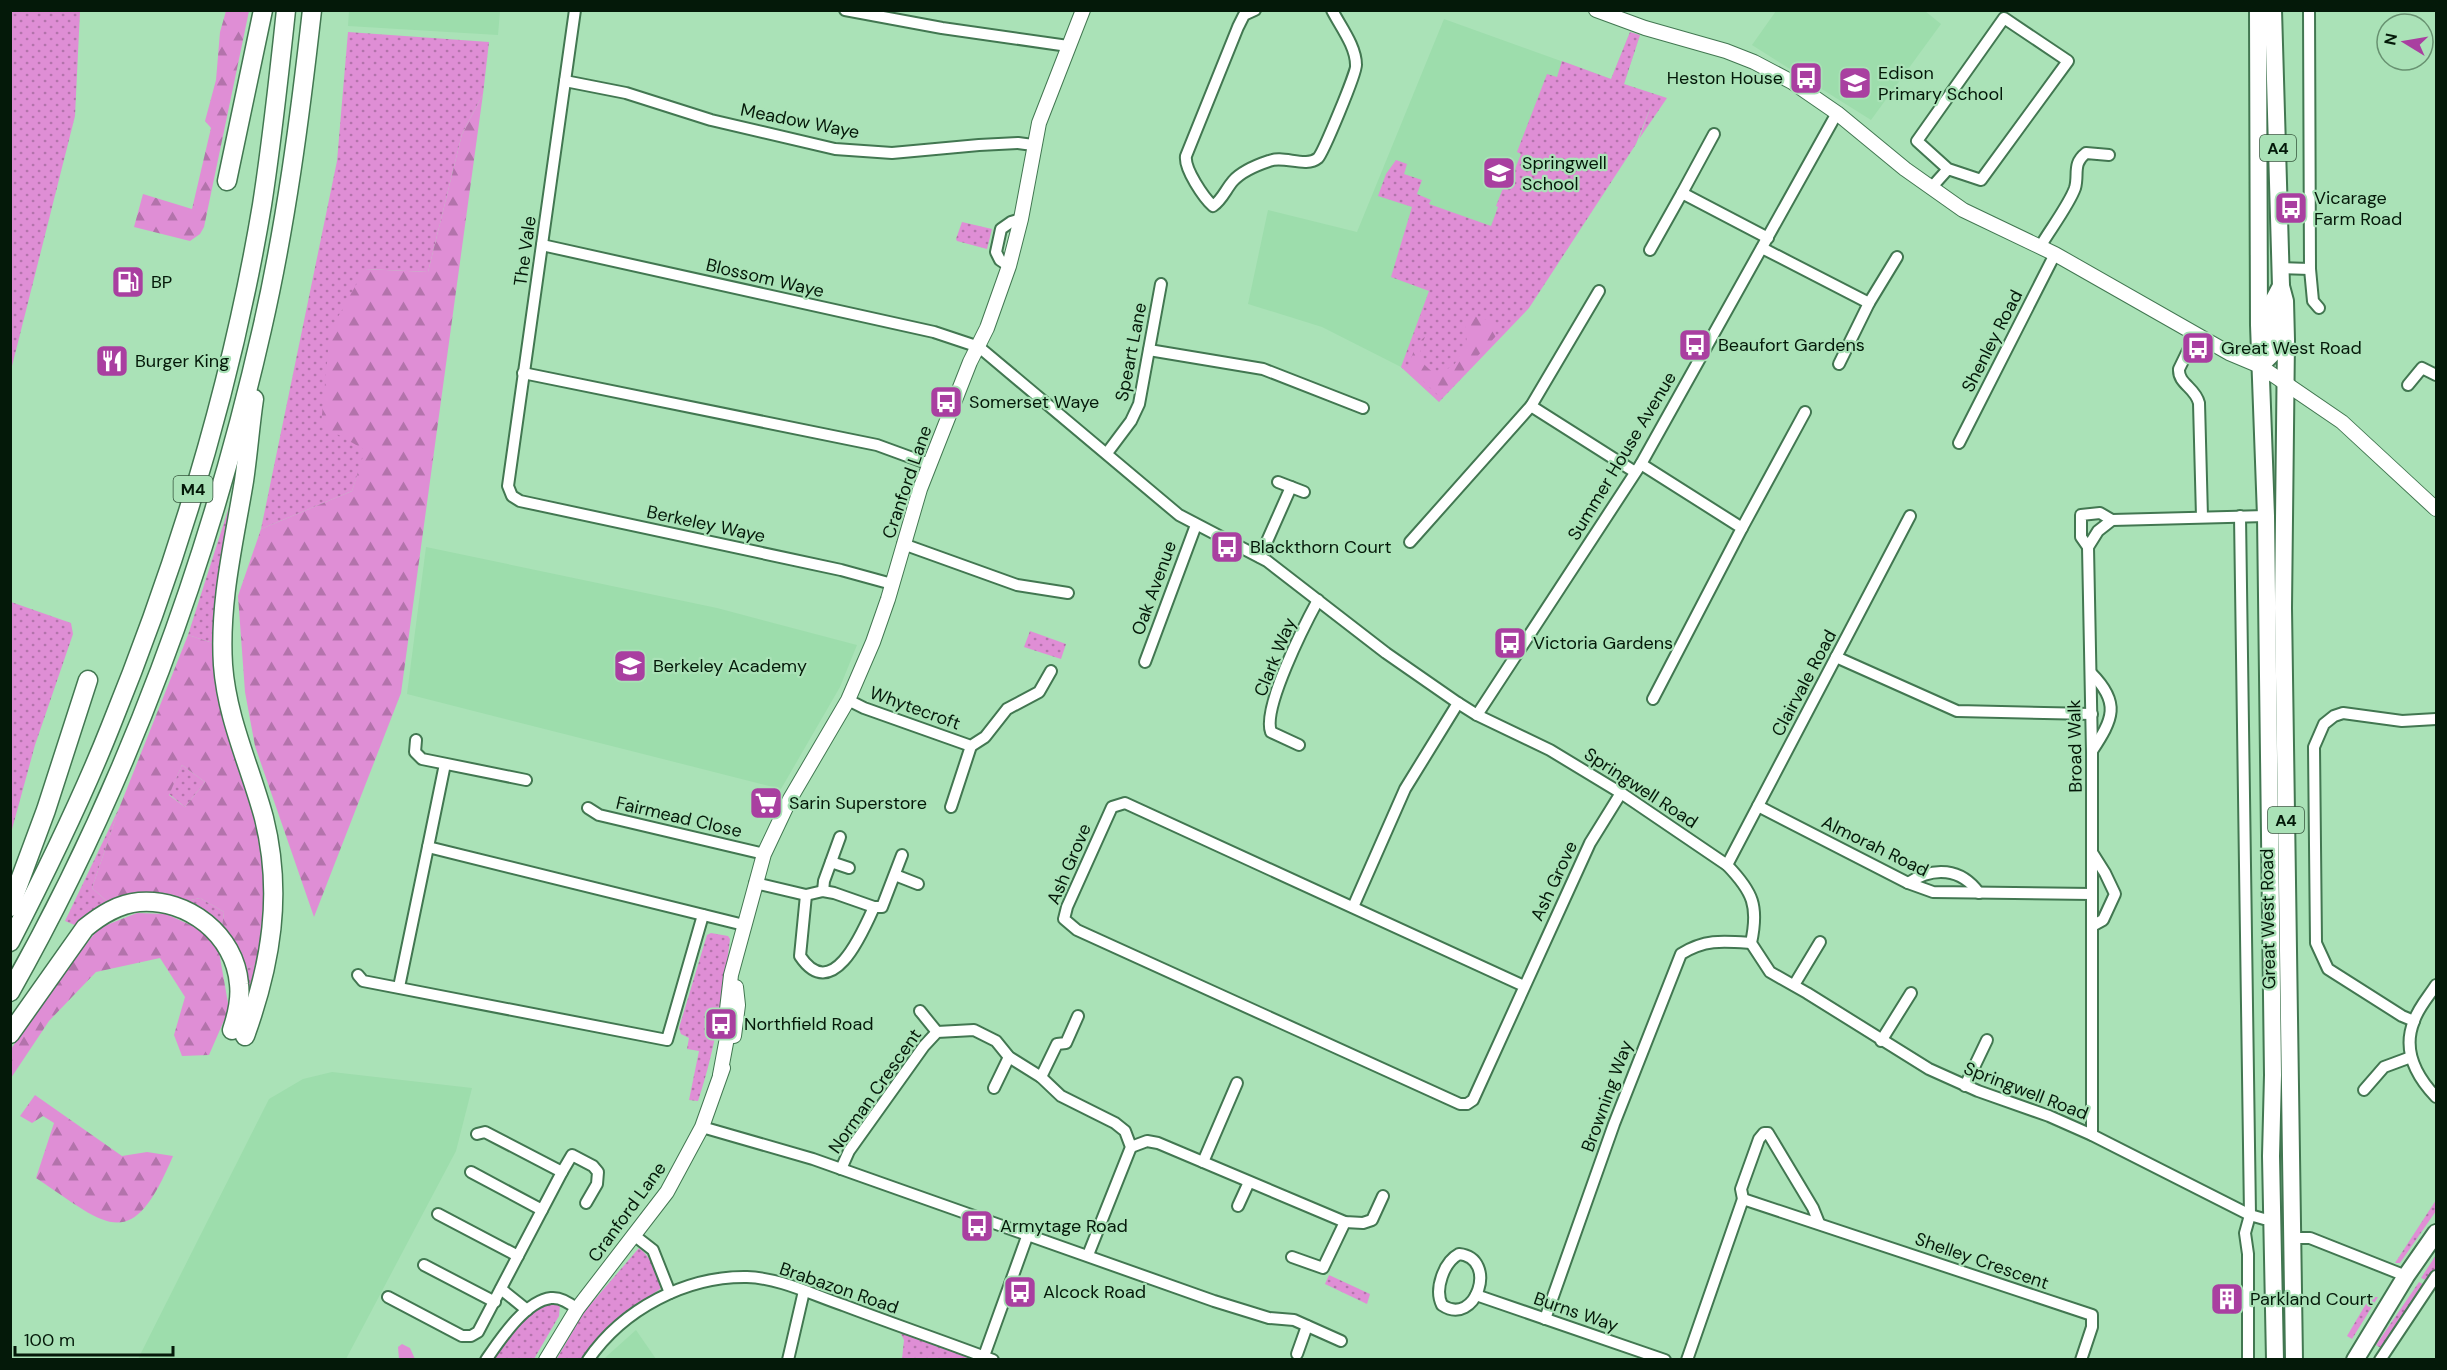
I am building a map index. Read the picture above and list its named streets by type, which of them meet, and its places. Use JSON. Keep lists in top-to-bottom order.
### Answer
{
  "streets": {
    "highway": ["M4"],
    "main road": ["A4", "Great West Road"],
    "street": [
      "Meadow Waye",
      "The Vale",
      "Blossom Waye",
      "Shenley Road",
      "Speart Lane",
      "Summer House Avenue",
      "Cranford Lane",
      "Berkeley Waye",
      "Oak Avenue",
      "Clark Way",
      "Clairvale Road",
      "Whytecroft",
      "Broad Walk",
      "Springwell Road",
      "Fairmead Close",
      "Almorah Road",
      "Ash Grove",
      "Norman Crescent",
      "Browning Way",
      "Shelley Crescent",
      "Brabazon Road",
      "Burns Way"
    ]
  },
  "crossings": [
    ["Meadow Waye", "The Vale"],
    ["Meadow Waye", "Cranford Lane"],
    ["A4", "Great West Road"],
    ["The Vale", "Blossom Waye"],
    ["The Vale", "Berkeley Waye"],
    ["Blossom Waye", "Cranford Lane"],
    ["Blossom Waye", "Springwell Road"],
    ["Speart Lane", "Springwell Road"],
    ["Summer House Avenue", "Springwell Road"],
    ["Cranford Lane", "Berkeley Waye"],
    ["Cranford Lane", "Whytecroft"],
    ["Cranford Lane", "Springwell Road"],
    ["Cranford Lane", "Fairmead Close"],
    ["Oak Avenue", "Springwell Road"],
    ["Clark Way", "Springwell Road"],
    ["Clairvale Road", "Springwell Road"],
    ["Clairvale Road", "Almorah Road"],
    ["Broad Walk", "Springwell Road"],
    ["Broad Walk", "Almorah Road"],
    ["Springwell Road", "Ash Grove"],
    ["Springwell Road", "Great West Road"],
    ["Springwell Road", "Browning Way"],
    ["Browning Way", "Burns Way"]
  ],
  "places": {
    "bus stop": [
      "Heston House",
      "Vicarage Farm Road",
      "Beaufort Gardens",
      "Great West Road",
      "Somerset Waye",
      "Blackthorn Court",
      "Victoria Gardens",
      "Northfield Road",
      "Armytage Road",
      "Alcock Road"
    ],
    "school or university": ["Edison Primary School", "Springwell School", "Berkeley Academy"],
    "fuel station": ["BP"],
    "restaurant": ["Burger King"],
    "supermarket": ["Sarin Superstore"],
    "building": ["Parkland Court"]
  },
  "scale_bar": "100 m",
  "north": "left"
}
